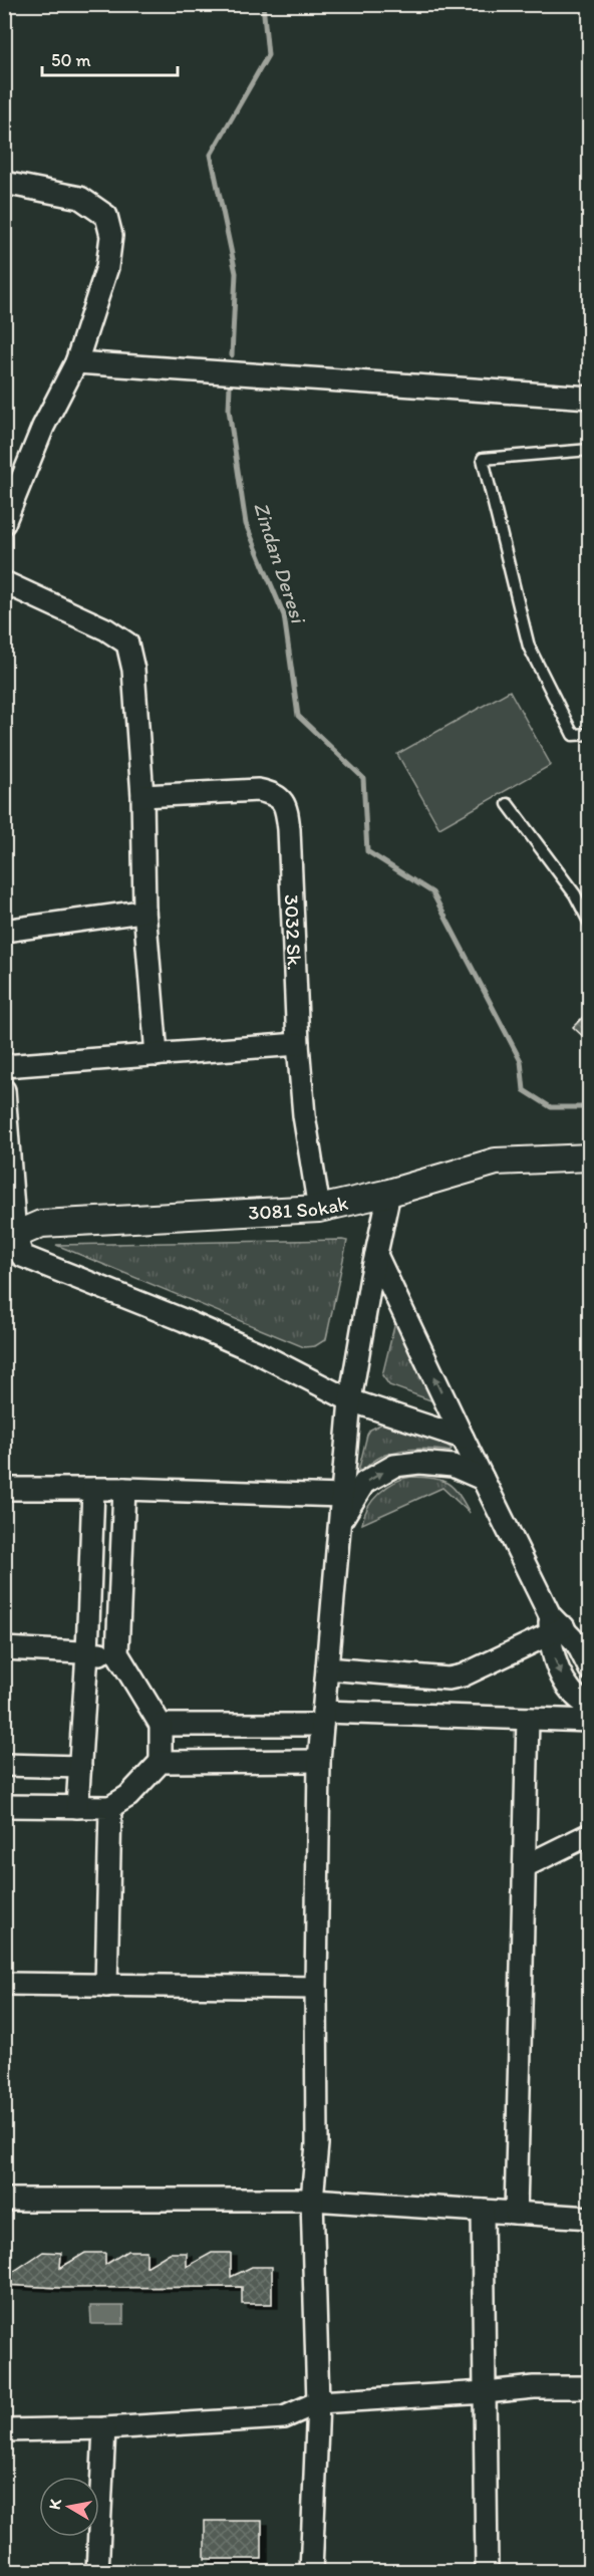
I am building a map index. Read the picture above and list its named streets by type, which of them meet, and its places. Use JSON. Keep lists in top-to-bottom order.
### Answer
{
  "streets": {
    "street": ["3032 Sk.", "3081 Sokak"]
  },
  "crossings": [
    ["3032 Sk.", "3081 Sokak"]
  ],
  "water": ["Zindan Deresi"],
  "scale_bar": "50 m",
  "north": "left"
}
